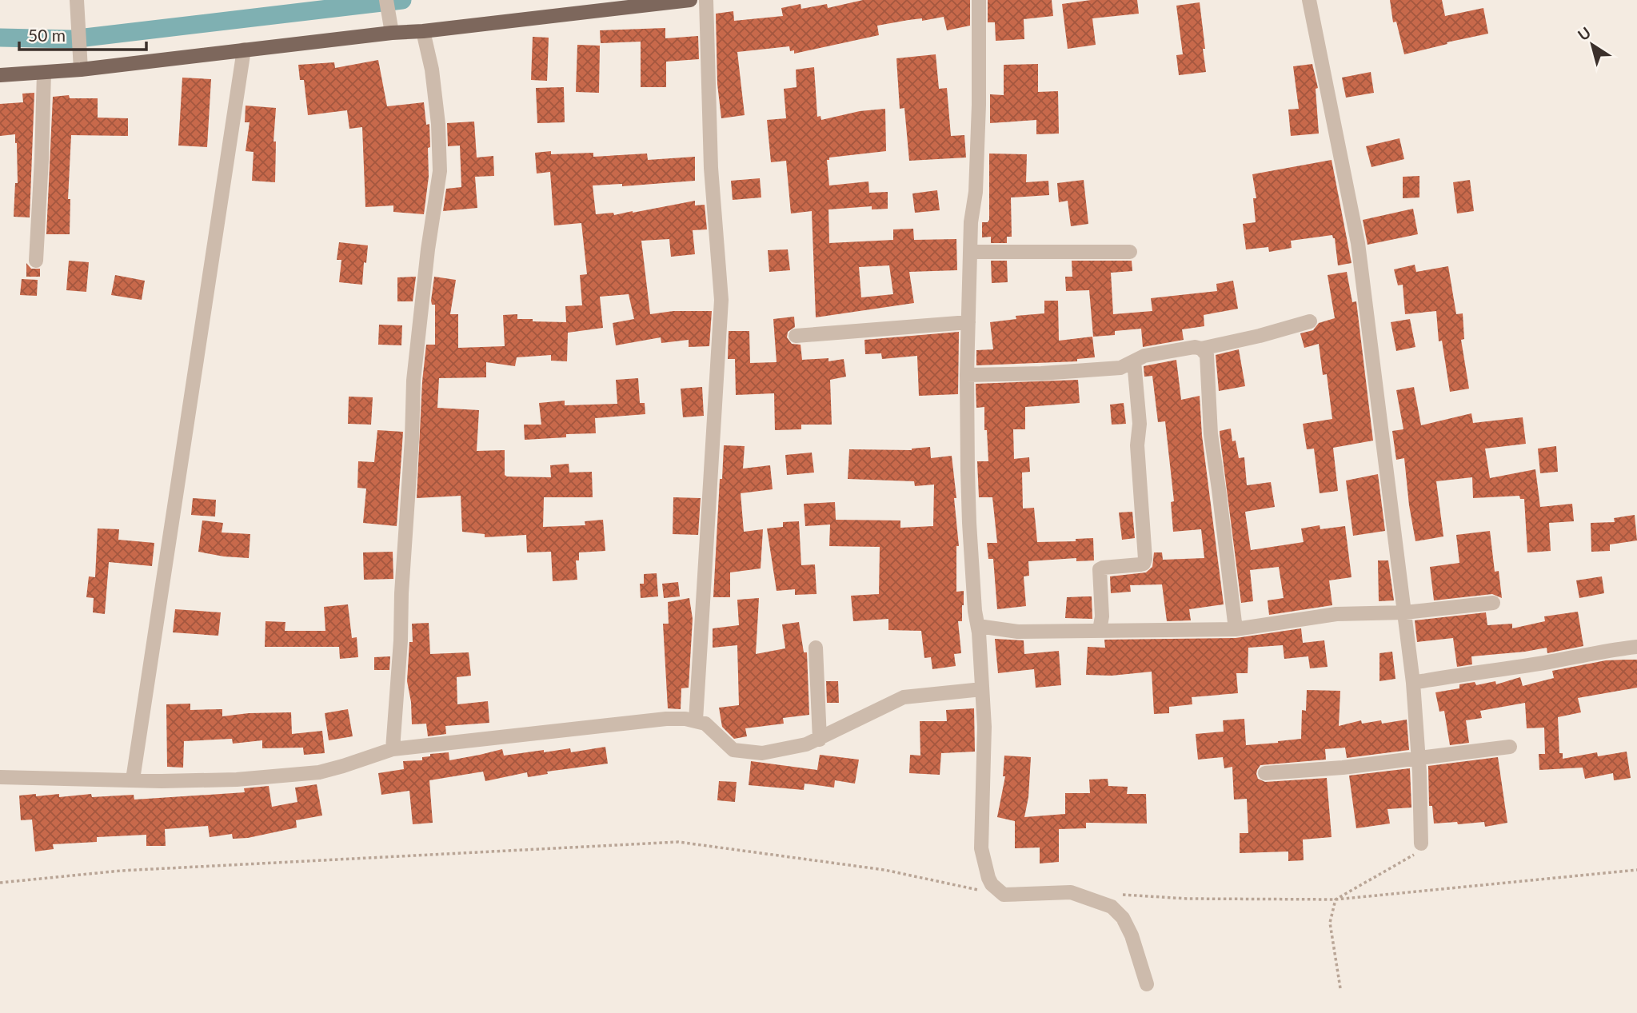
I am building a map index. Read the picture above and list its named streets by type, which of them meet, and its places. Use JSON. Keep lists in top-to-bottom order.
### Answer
{
  "scale_bar": "50 m",
  "north": "top left"
}
